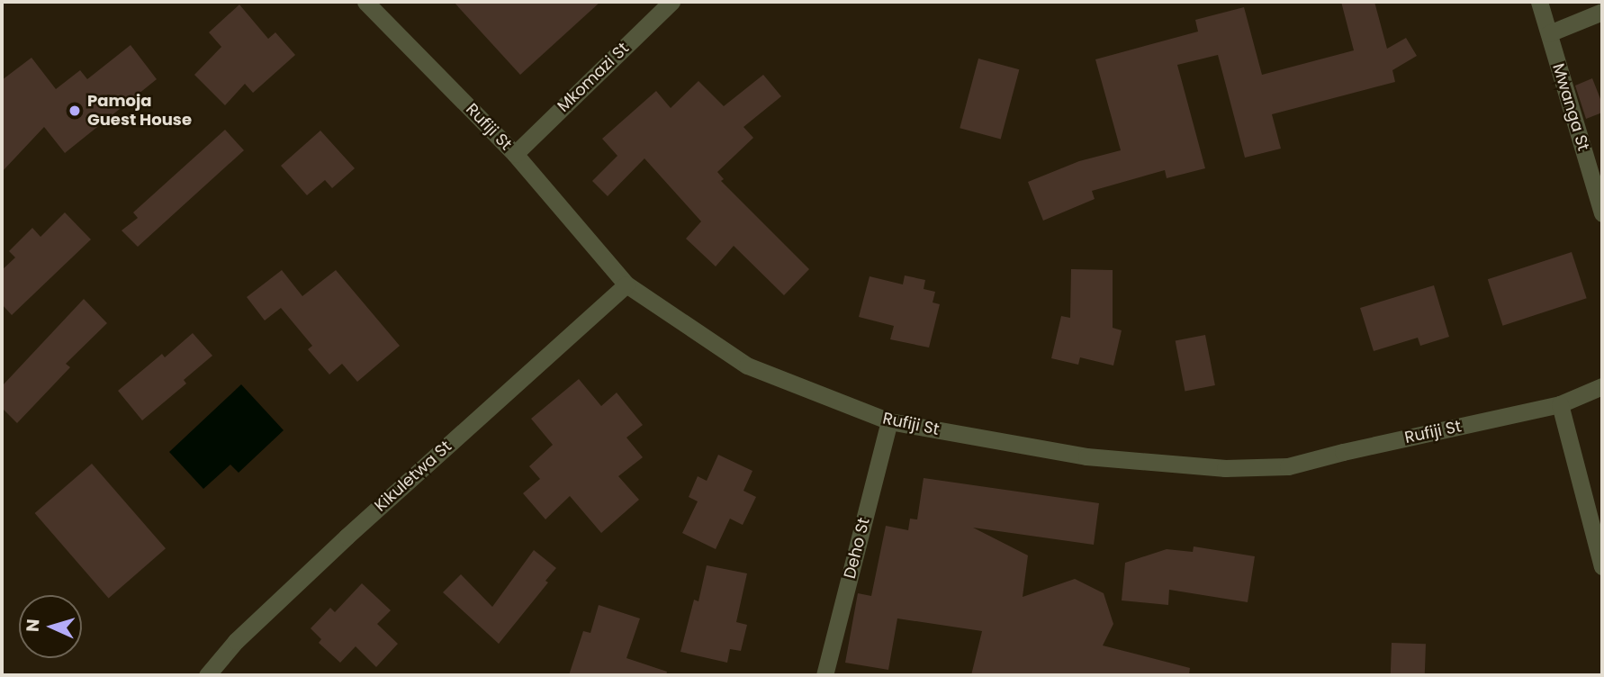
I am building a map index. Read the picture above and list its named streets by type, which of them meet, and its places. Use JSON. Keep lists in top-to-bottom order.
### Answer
{
  "streets": {
    "street": [
      "Mkomazi St",
      "Mwanga St",
      "Rufiji St",
      "Kikuletwa St",
      "Deho St"
    ]
  },
  "crossings": [
    ["Mkomazi St", "Rufiji St"],
    ["Rufiji St", "Kikuletwa St"],
    ["Rufiji St", "Deho St"]
  ],
  "places": ["Pamoja Guest House"],
  "north": "left"
}
